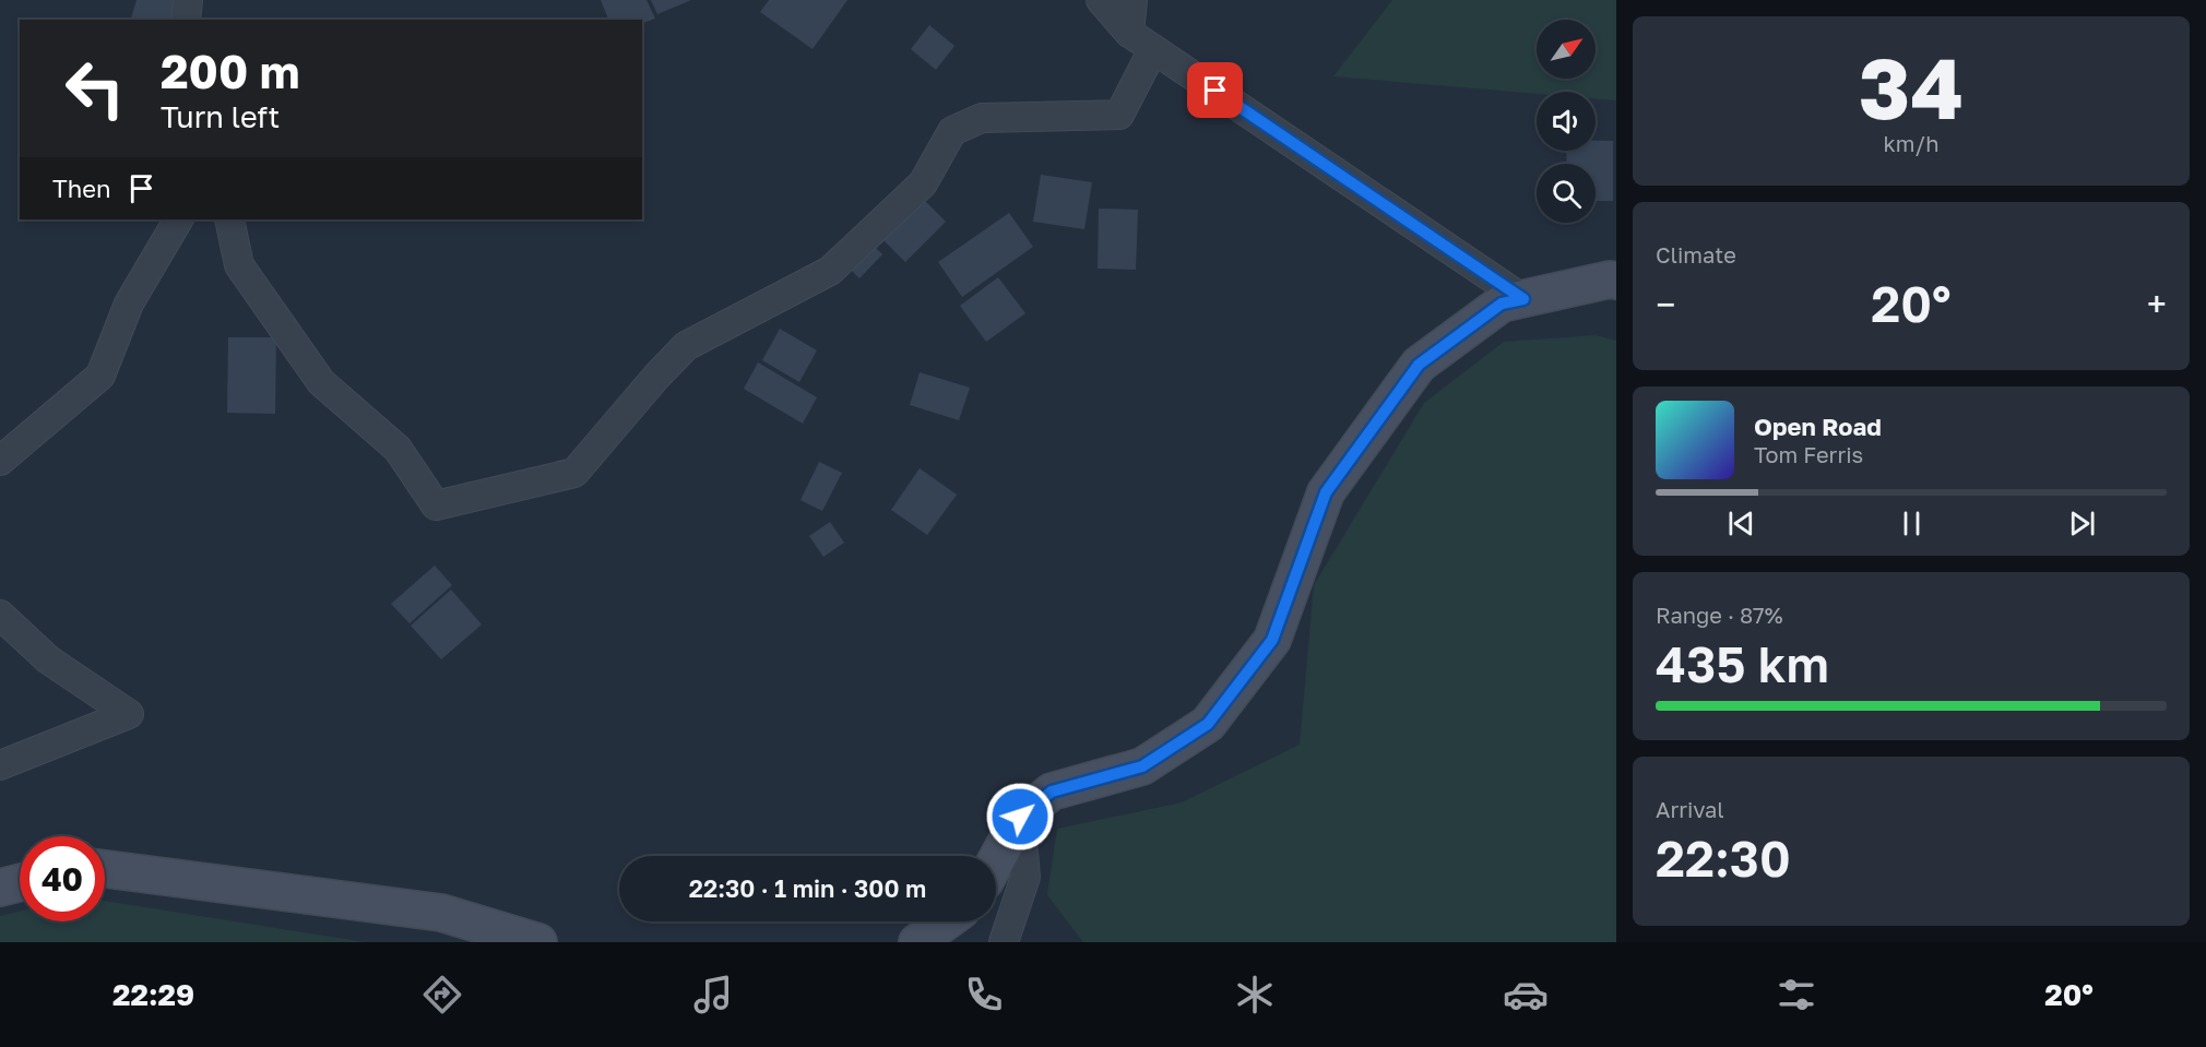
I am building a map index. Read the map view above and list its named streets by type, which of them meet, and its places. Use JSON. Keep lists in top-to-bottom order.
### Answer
{
  "north": "top right",
  "page": {
    "tile": [
      ["34", "km/h"],
      "Climate",
      ["Range · 87%", "435 km"],
      ["Arrival", "22:30"]
    ],
    "turn": ["200 m", "Turn left"],
    "then": "Then",
    "heat": ["−", "20°", "+"],
    "song": ["Open Road", "Tom Ferris"],
    "limit": "40",
    "trip": "22:30 · 1 min · 300 m",
    "tabs": ["22:29", "20°"]
  }
}
